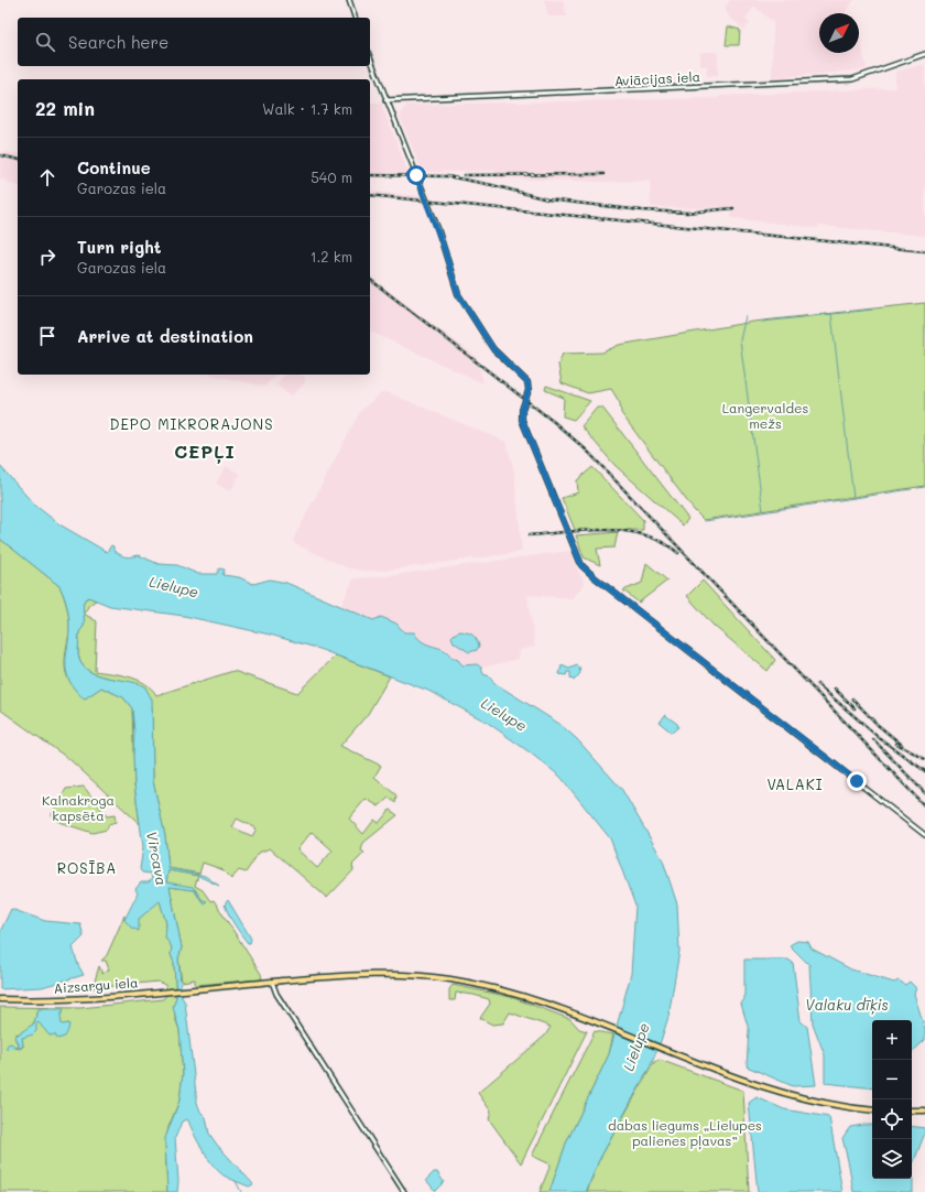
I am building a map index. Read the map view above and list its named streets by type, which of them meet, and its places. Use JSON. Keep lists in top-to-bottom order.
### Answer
{
  "streets": {
    "highway": ["Aizsargu iela"],
    "main road": ["Aviācijas iela"]
  },
  "districts": [
    "DEPO MIKRORAJONS",
    "CEPĻI",
    "VALAKI",
    "ROSĪBA"
  ],
  "water": ["Lielupe", "Vircava", "Valaku dīķis"],
  "parks": ["Langervaldes mežs", "Kalnakroga kapsēta", "dabas liegums „Lielupes palienes pļavas”"],
  "north": "top right",
  "page": {
    "search": "Search here",
    "heading": ["22 min", "Walk · 1.7 km"],
    "list": [
      ["Continue", "Garozas iela", "540 m"],
      ["Turn right", "Garozas iela", "1.2 km"],
      "Arrive at destination"
    ],
    "map_buttons": ["+", "−"]
  }
}
